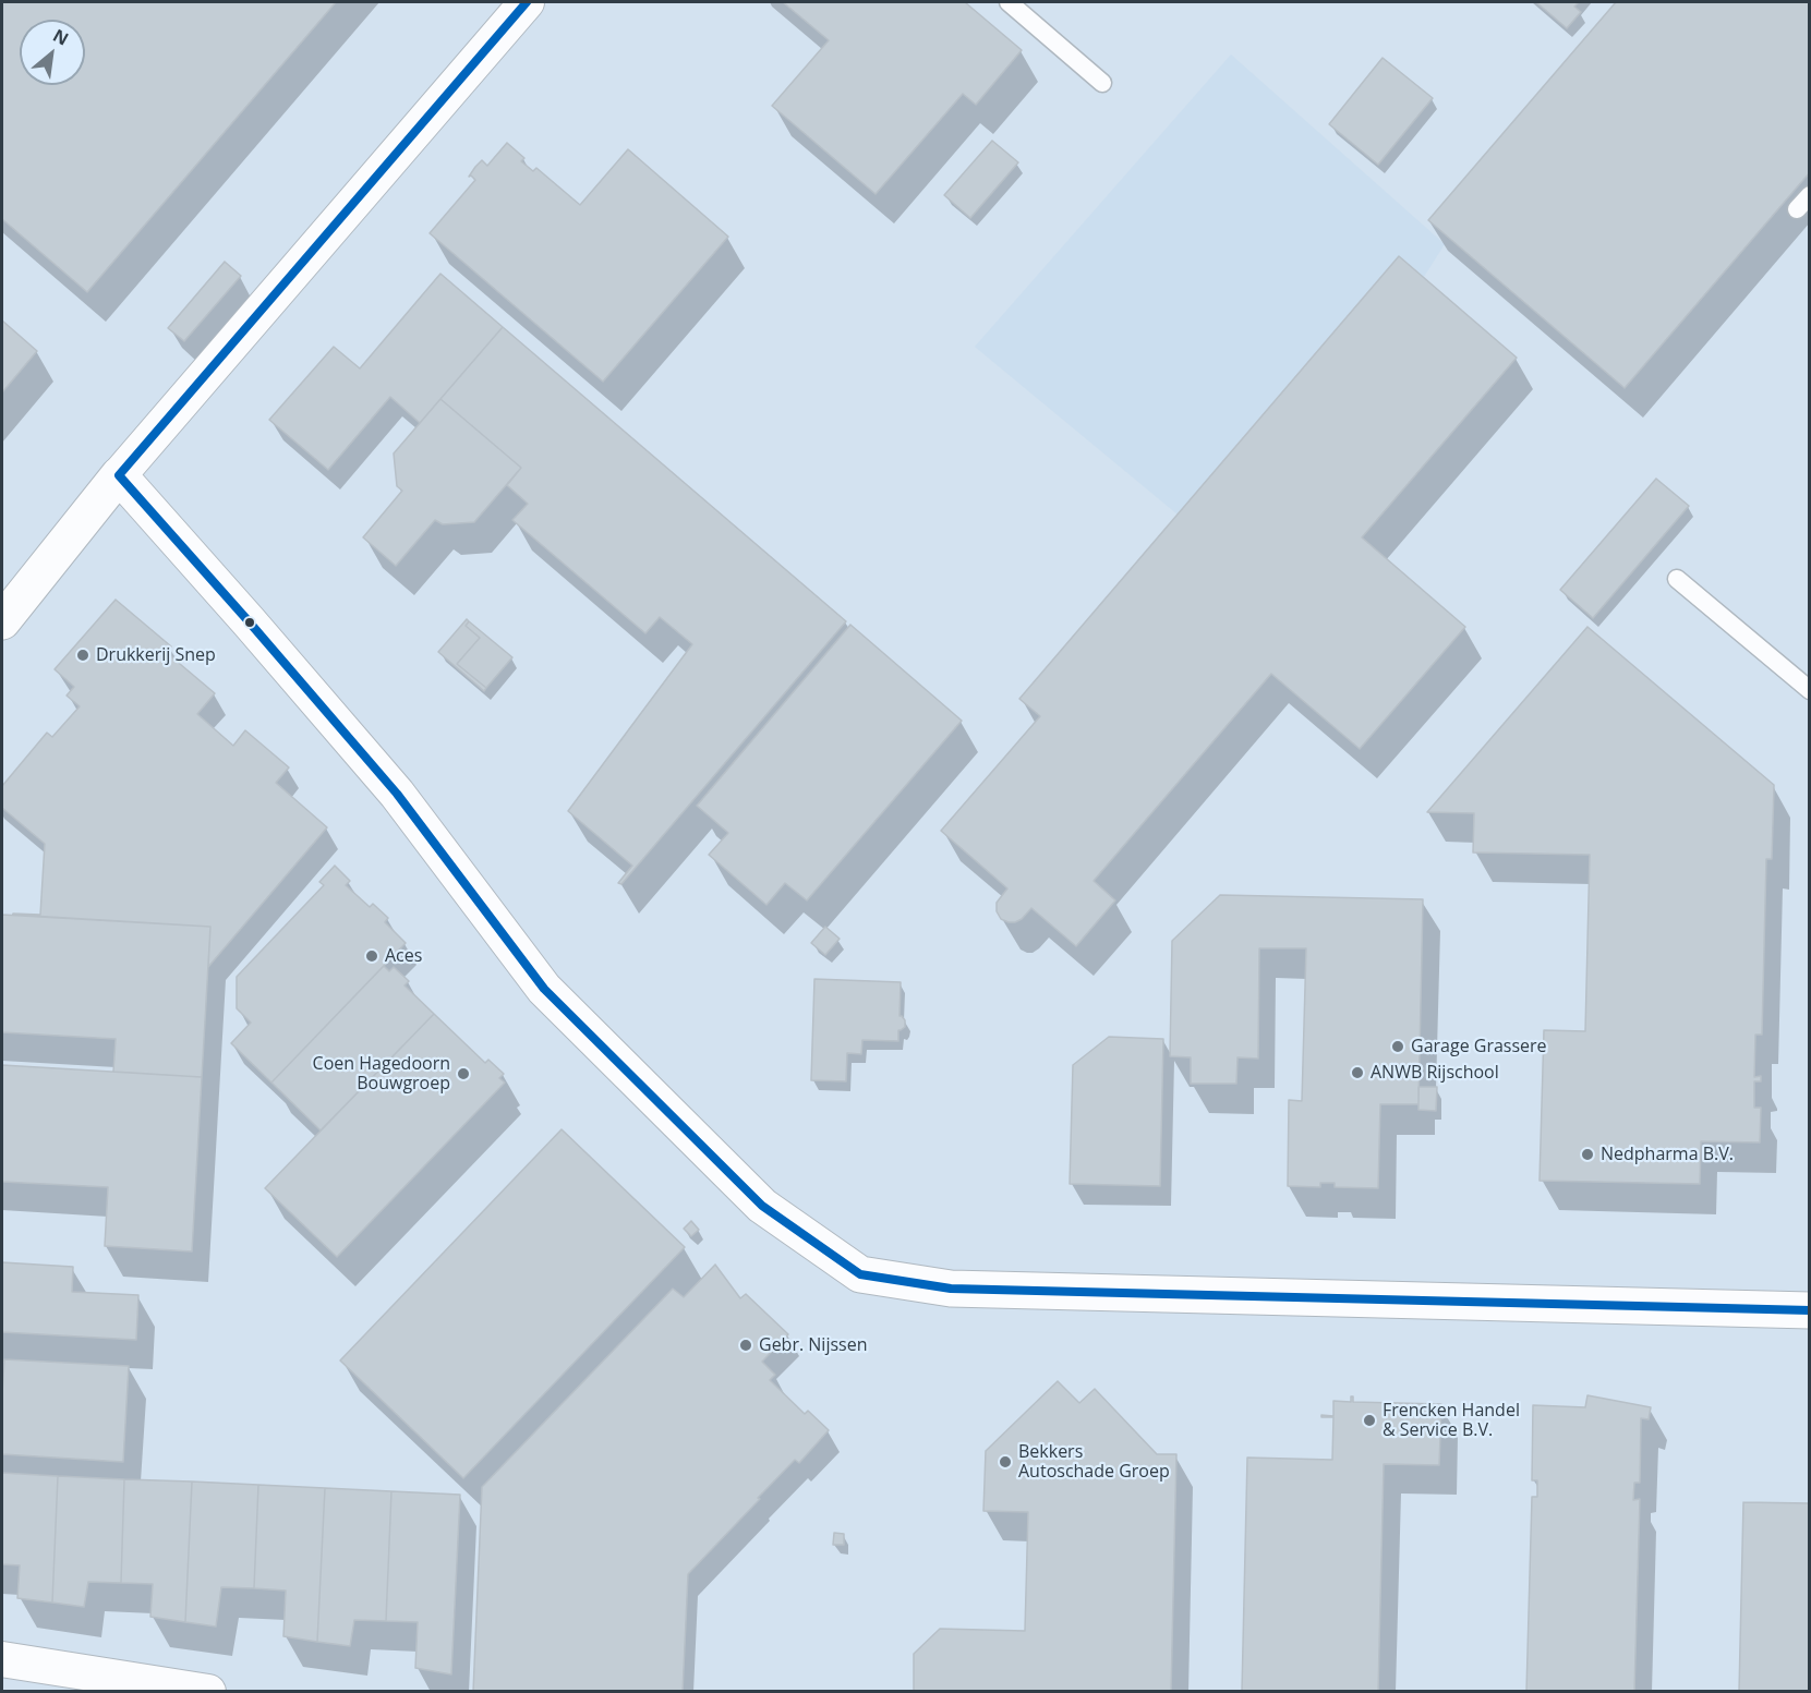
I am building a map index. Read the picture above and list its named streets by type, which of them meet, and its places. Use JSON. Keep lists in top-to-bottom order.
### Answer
{
  "places": [
    "Drukkerij Snep",
    "Aces",
    "Garage Grassere",
    "ANWB Rijschool",
    "Coen Hagedoorn Bouwgroep",
    "Nedpharma B.V.",
    "Gebr. Nijssen",
    "Frencken Handel & Service B.V.",
    "Bekkers Autoschade Groep"
  ],
  "north": "top right"
}
